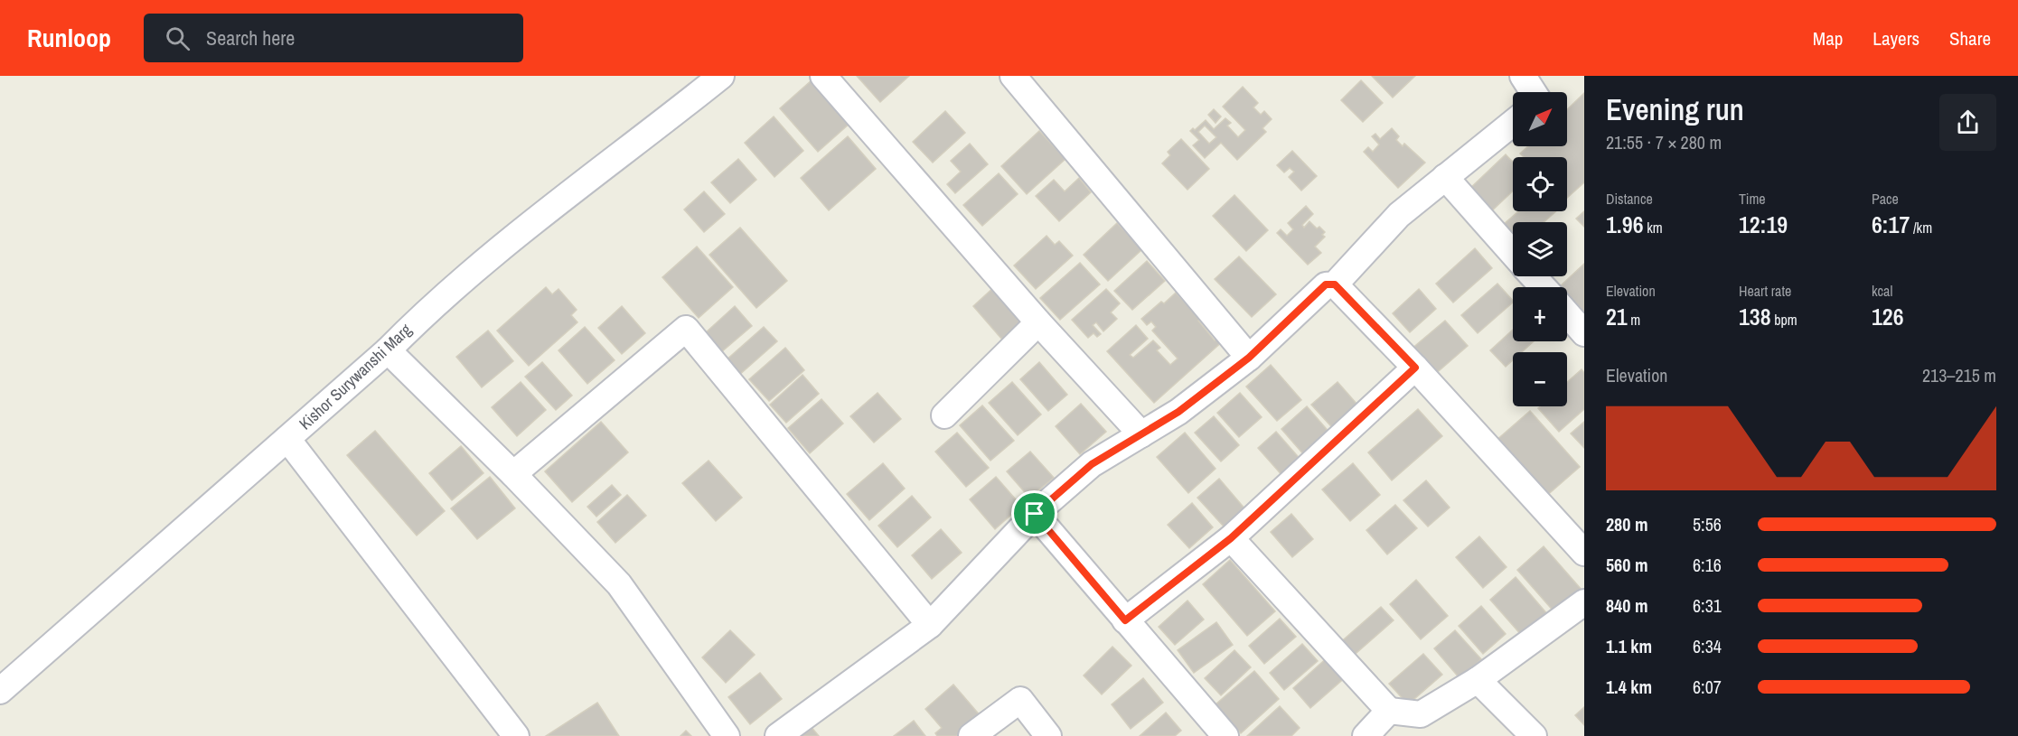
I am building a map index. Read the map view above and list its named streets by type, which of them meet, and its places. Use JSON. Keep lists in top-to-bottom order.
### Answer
{
  "streets": {
    "street": ["Kishor Surywanshi Marg"]
  },
  "north": "top right",
  "page": {
    "header": "Runloop",
    "search": "Search here",
    "nav": ["Map", "Layers", "Share"],
    "heading": ["Evening run", "21:55 · 7 × 280 m"],
    "map_buttons": ["+", "−"],
    "stats": [
      ["Distance", "1.96 km"],
      ["Time", "12:19"],
      ["Pace", "6:17 /km"],
      ["Elevation", "21 m"],
      ["Heart rate", "138 bpm"],
      ["kcal", "126"]
    ],
    "chart": ["Elevation", "213–215 m"],
    "list": [
      {
        "name": "280 m",
        "note": "5:56"
      },
      {
        "name": "560 m",
        "note": "6:16"
      },
      {
        "name": "840 m",
        "note": "6:31"
      },
      {
        "name": "1.1 km",
        "note": "6:34"
      },
      {
        "name": "1.4 km",
        "note": "6:07"
      }
    ]
  }
}
